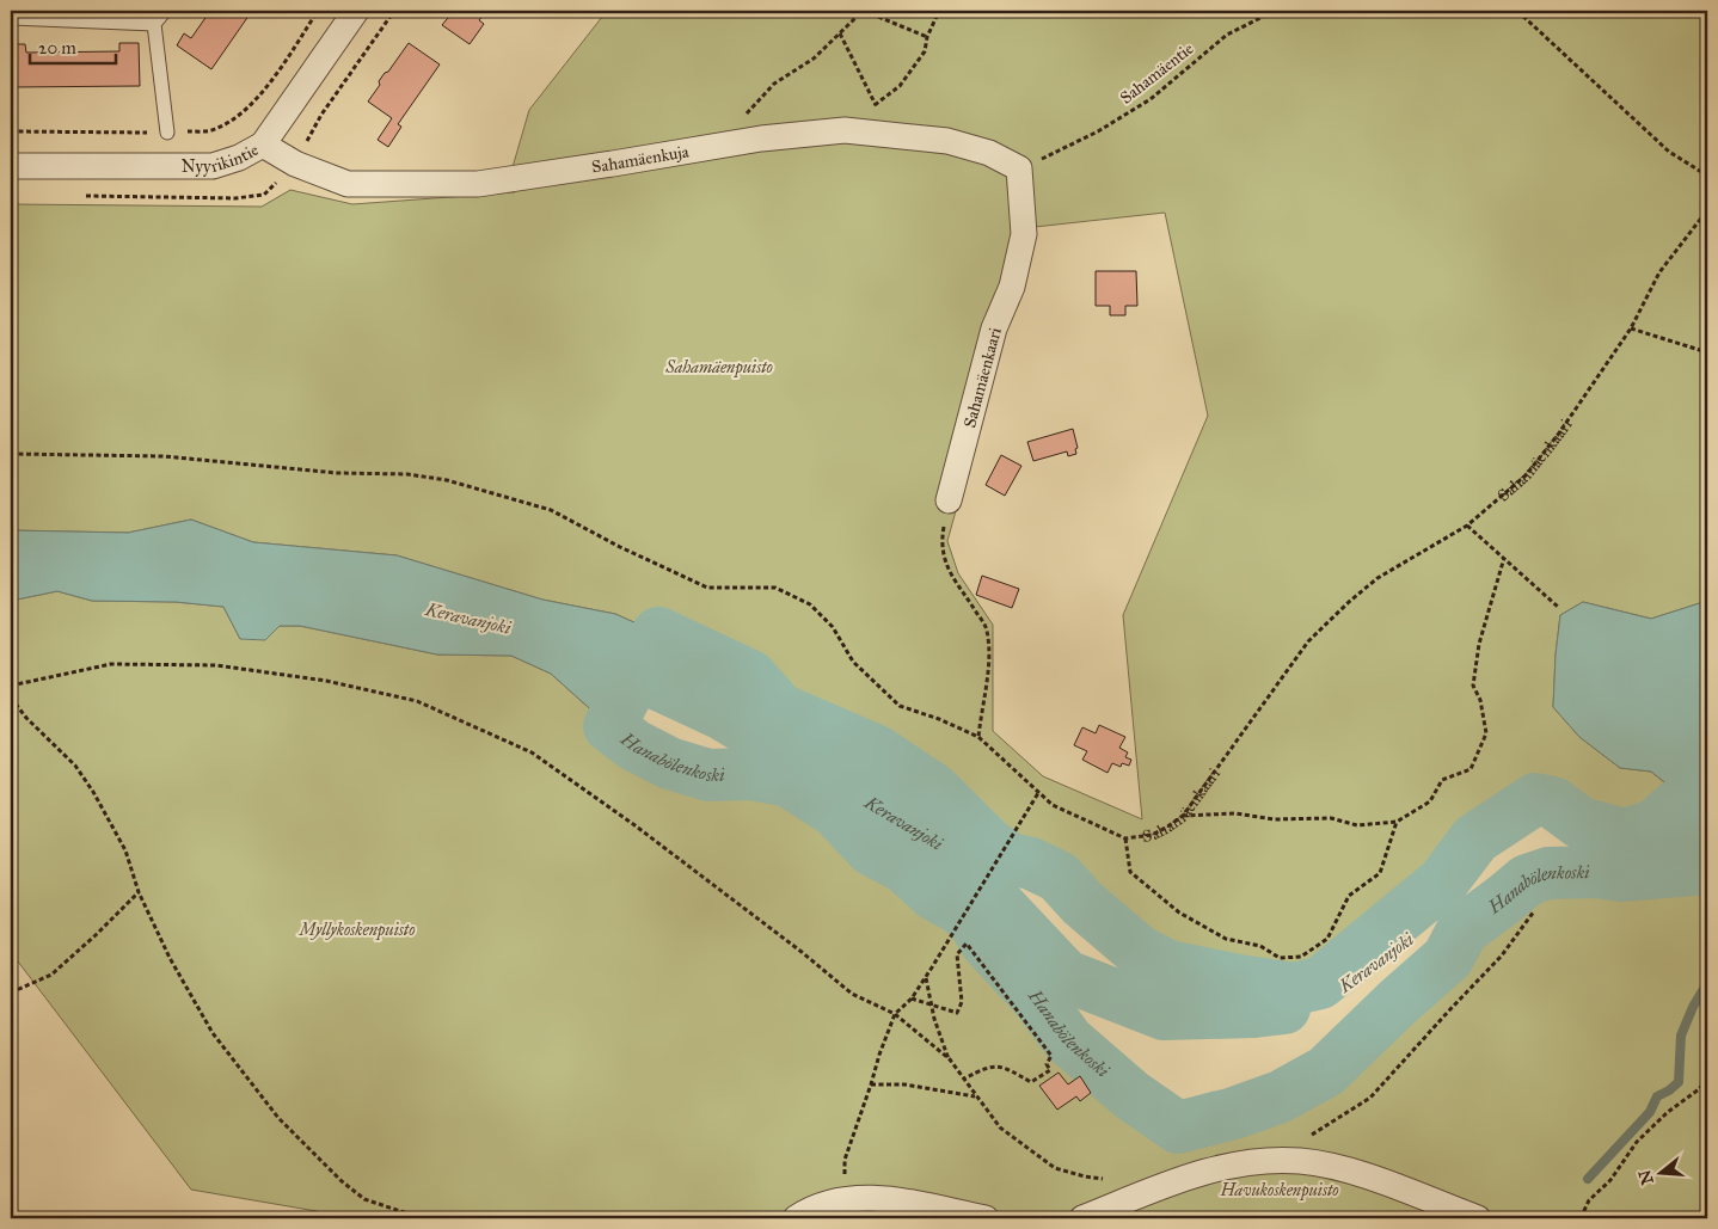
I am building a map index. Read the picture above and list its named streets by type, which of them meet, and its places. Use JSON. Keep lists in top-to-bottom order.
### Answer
{
  "streets": {
    "street": ["Nyyrikintie", "Sahamäenkuja", "Sahamäenkaari"],
    "path": ["Sahamäentie"]
  },
  "crossings": [
    ["Sahamäentie", "Sahamäenkuja"],
    ["Sahamäentie", "Sahamäenkaari"],
    ["Nyyrikintie", "Sahamäenkuja"],
    ["Sahamäenkuja", "Sahamäenkaari"]
  ],
  "water": ["Keravanjoki", "Hanabölenkoski"],
  "parks": ["Sahamäenpuisto", "Myllykoskenpuisto", "Havukoskenpuisto"],
  "scale_bar": "20 m",
  "north": "left"
}
